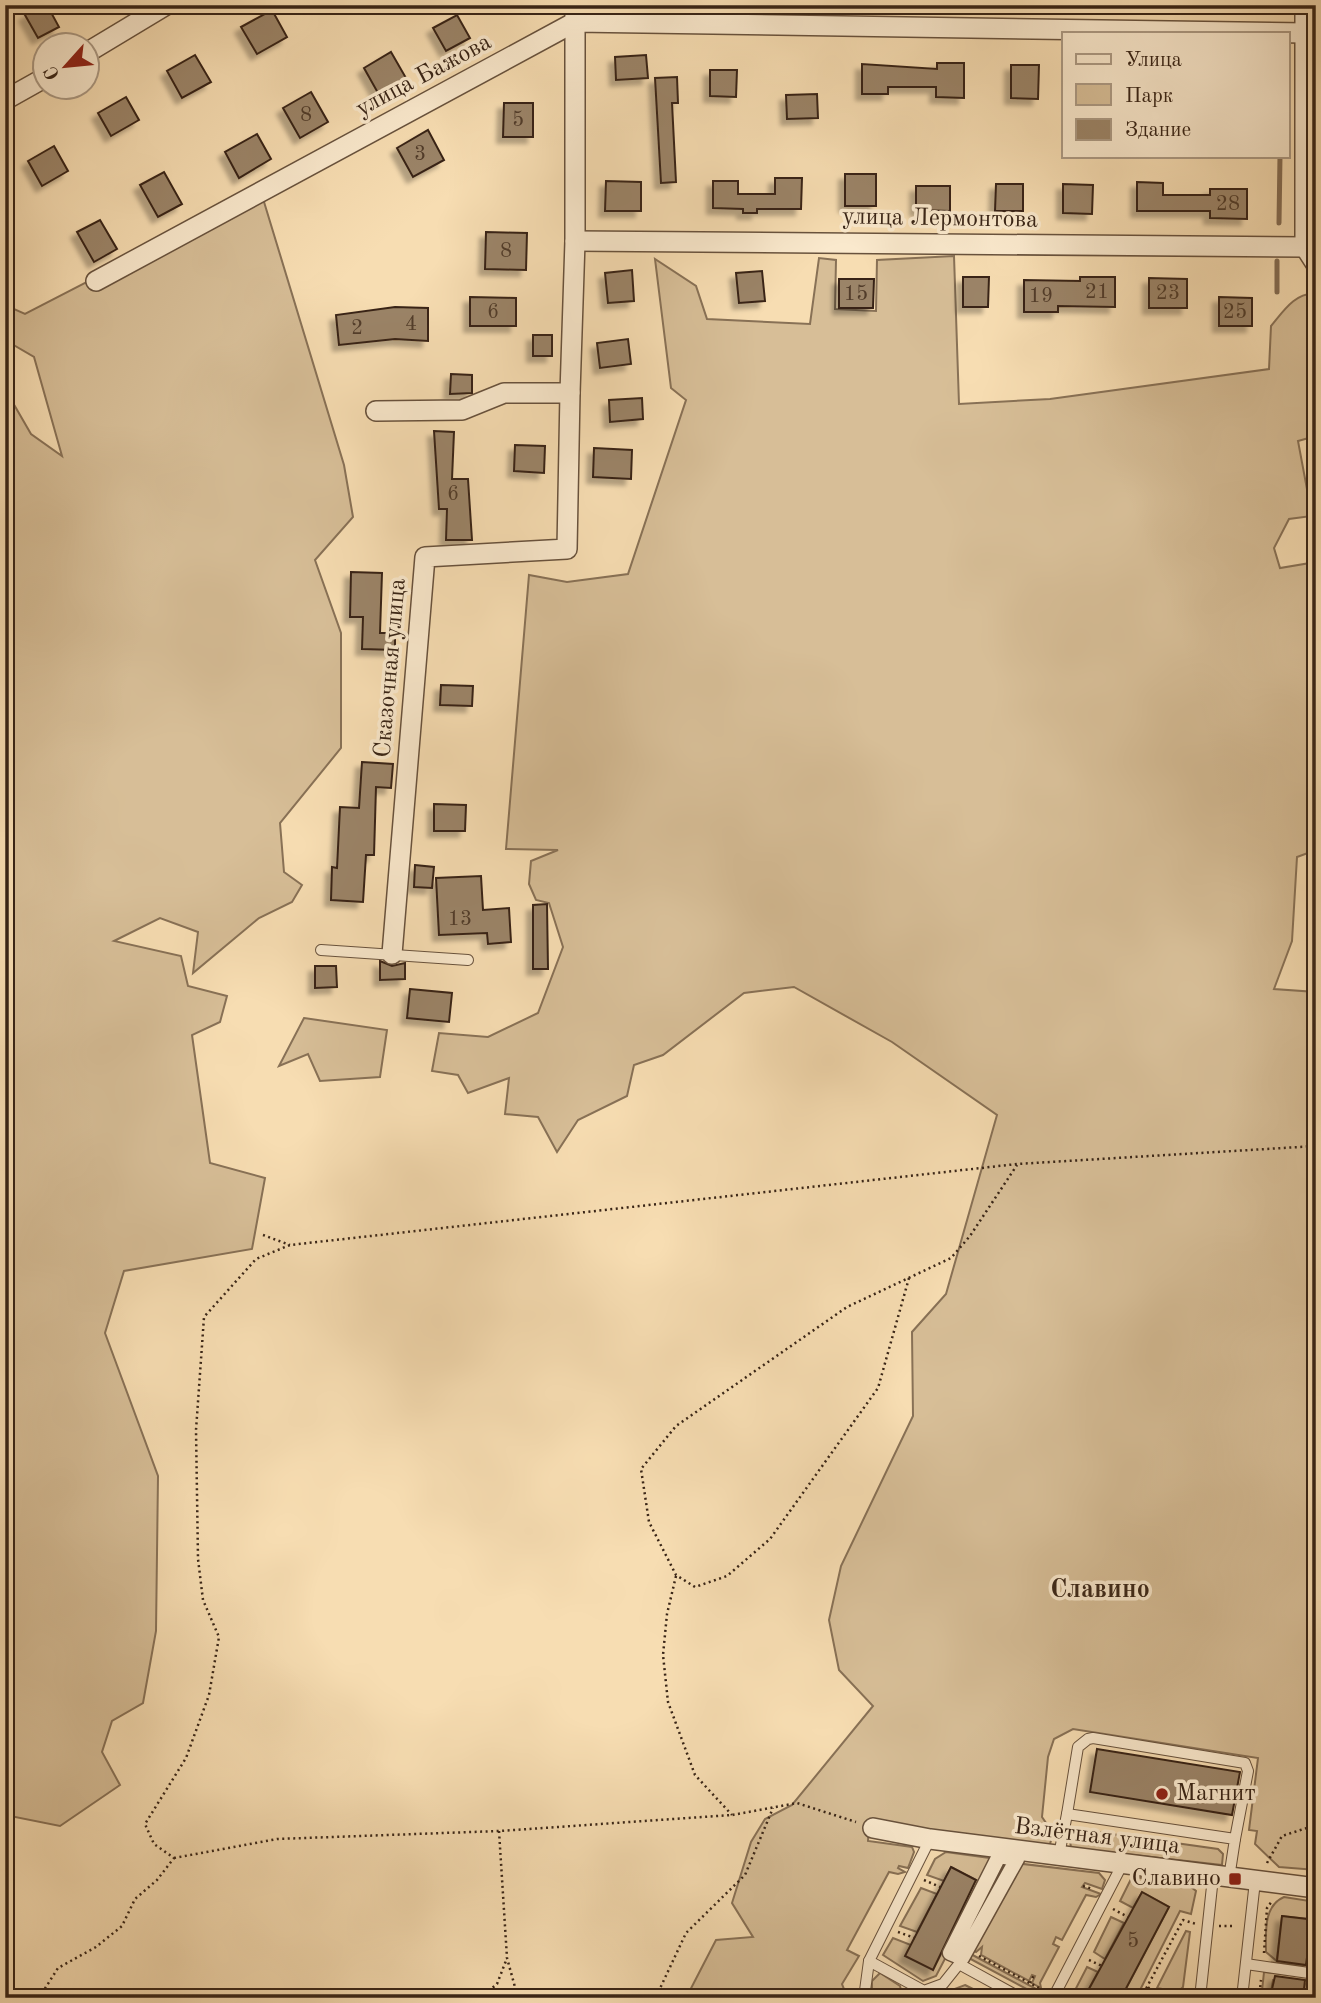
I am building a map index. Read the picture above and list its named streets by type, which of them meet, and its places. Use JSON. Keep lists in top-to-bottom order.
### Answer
{
  "streets": {
    "street": [
      "улица Бажова",
      "улица Лермонтова",
      "Сказочная улица",
      "Взлётная улица"
    ]
  },
  "crossings": [
    ["улица Бажова", "Сказочная улица"],
    ["улица Лермонтова", "Сказочная улица"]
  ],
  "districts": ["Славино"],
  "places": {
    "other": ["Магнит"],
    "transit": ["Славино"]
  },
  "house_numbers": [
    "8",
    "5",
    "3",
    "28",
    "8",
    "21",
    "23",
    "15",
    "19",
    "6",
    "25",
    "4",
    "2",
    "6",
    "13",
    "5"
  ],
  "legend": ["Улица", "Парк", "Здание"],
  "north": "bottom left"
}
